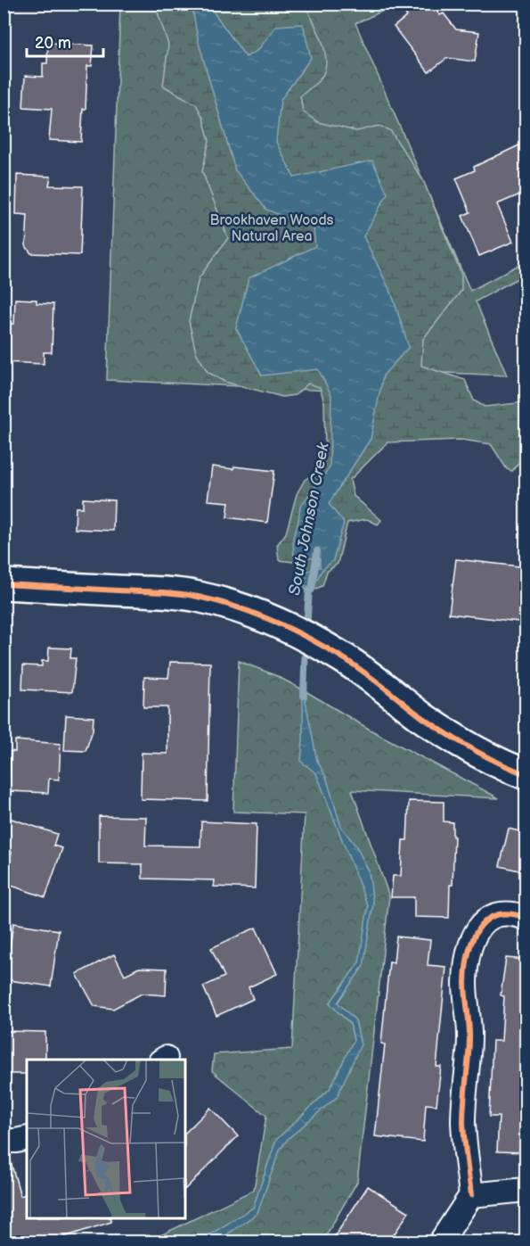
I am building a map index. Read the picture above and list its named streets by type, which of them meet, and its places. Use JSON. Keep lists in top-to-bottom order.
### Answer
{
  "water": ["South Johnson Creek"],
  "parks": ["Brookhaven Woods Natural Area"],
  "scale_bar": "20 m"
}
